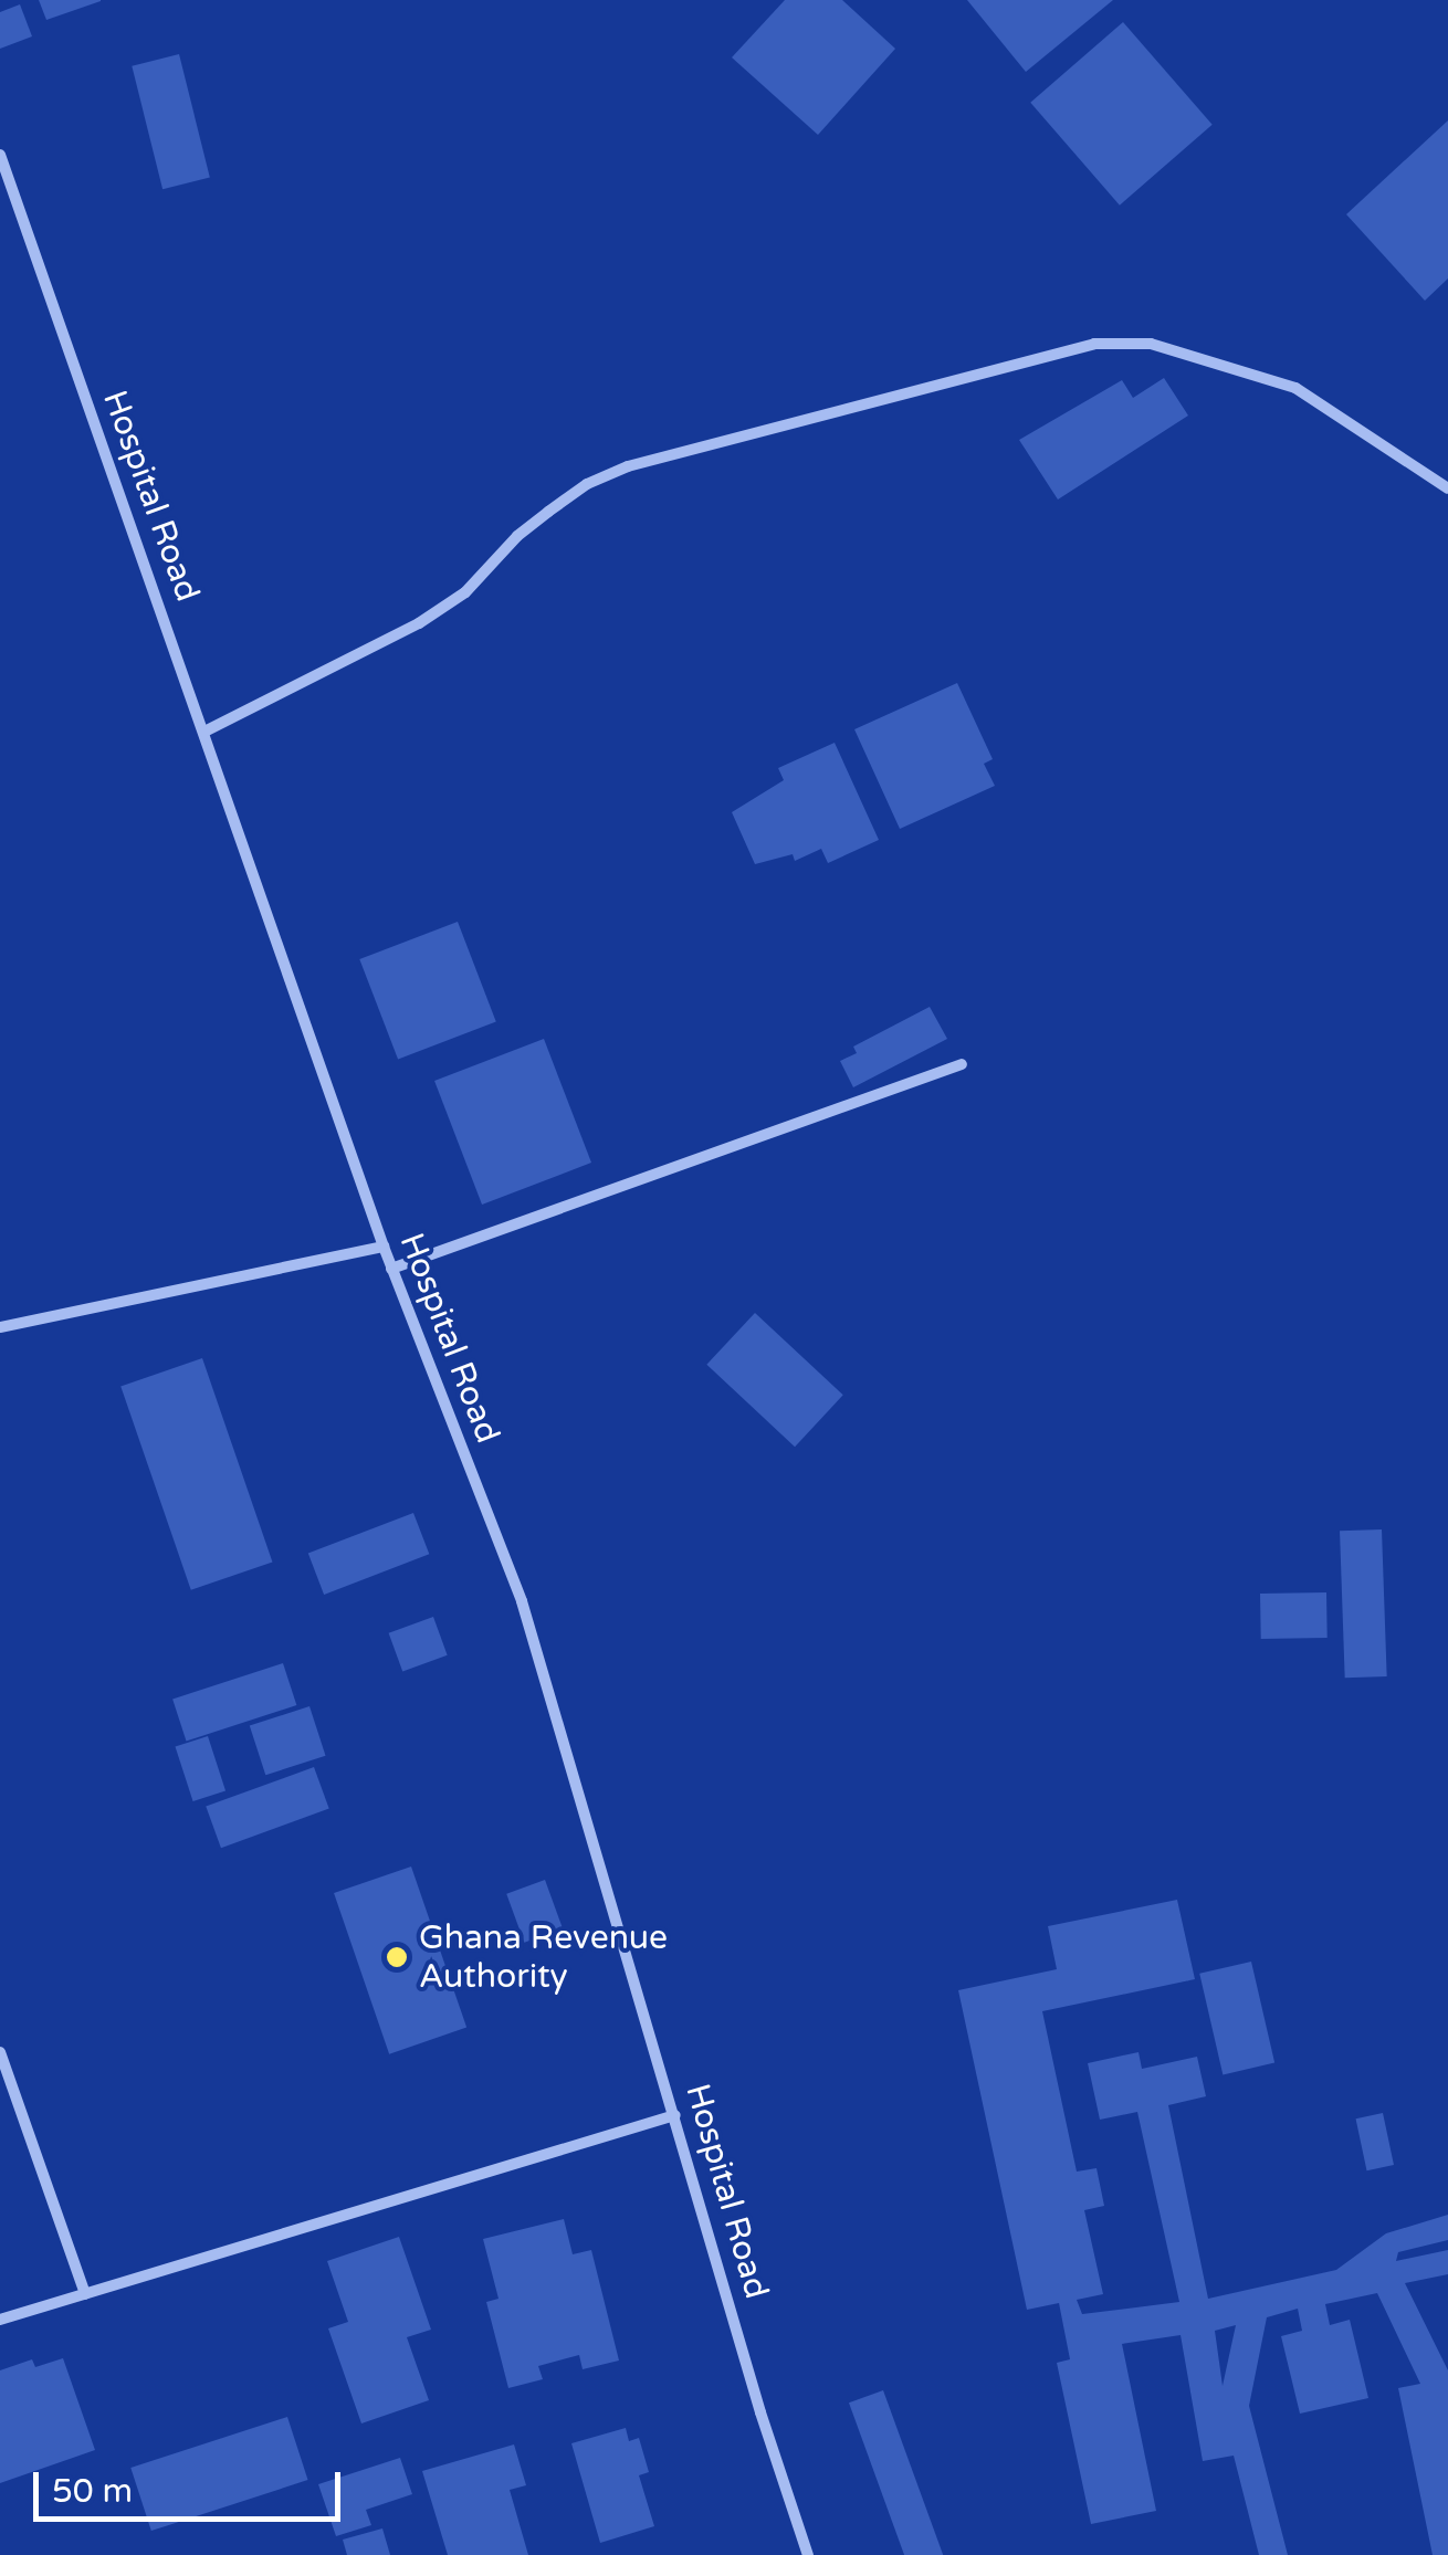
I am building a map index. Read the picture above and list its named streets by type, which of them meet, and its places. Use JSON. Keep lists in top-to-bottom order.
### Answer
{
  "streets": {
    "street": ["Hospital Road"]
  },
  "places": ["Ghana Revenue Authority"],
  "scale_bar": "50 m"
}
